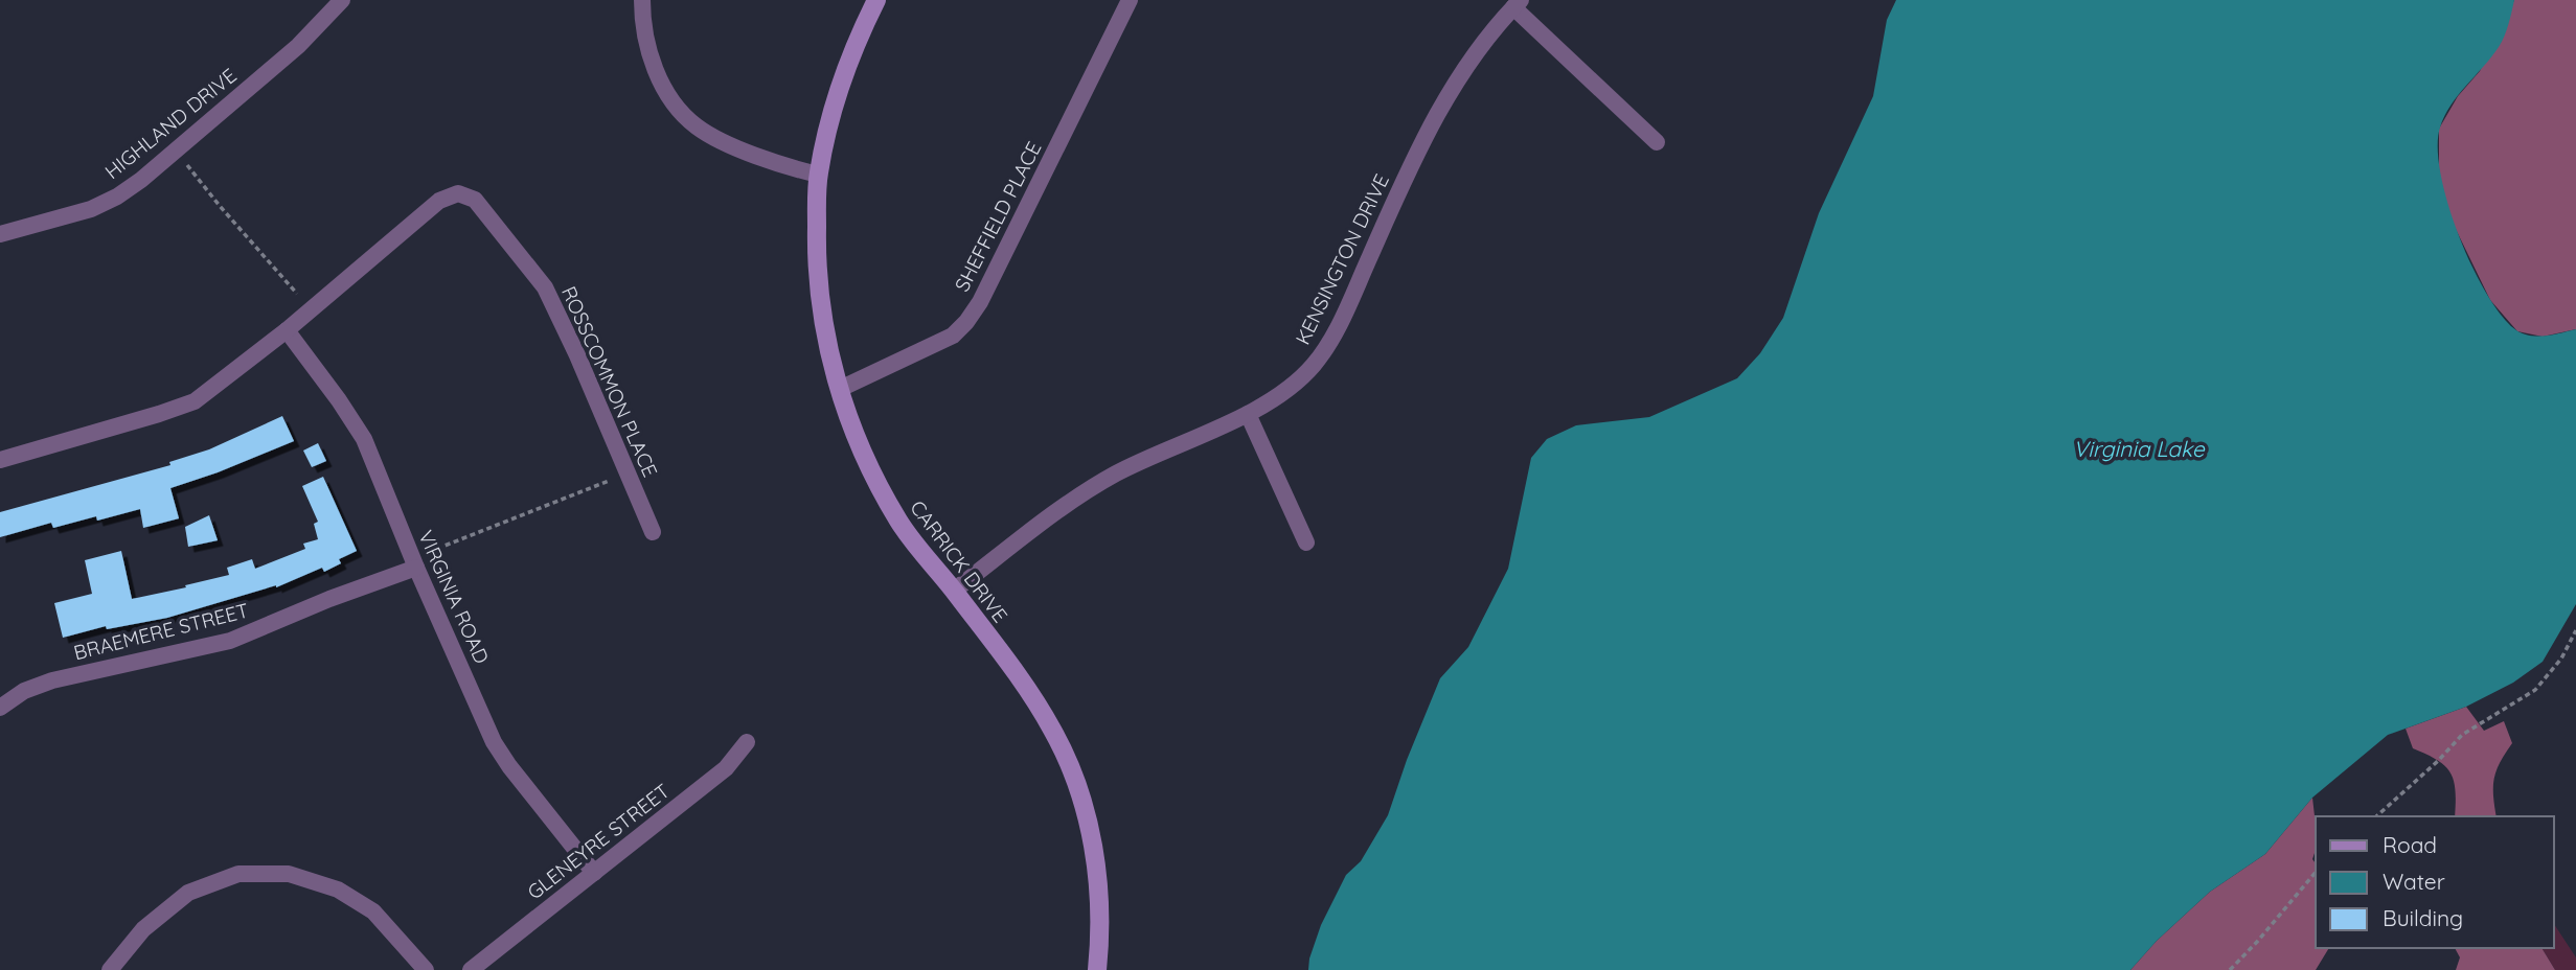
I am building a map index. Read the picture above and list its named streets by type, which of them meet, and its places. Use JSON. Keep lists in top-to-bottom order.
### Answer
{
  "streets": {
    "street": [
      "HIGHLAND DRIVE",
      "SHEFFIELD PLACE",
      "KENSINGTON DRIVE",
      "ROSSCOMMON PLACE",
      "CARRICK DRIVE",
      "VIRGINIA ROAD",
      "BRAEMERE STREET",
      "GLENEYRE STREET"
    ]
  },
  "crossings": [
    ["SHEFFIELD PLACE", "CARRICK DRIVE"],
    ["KENSINGTON DRIVE", "CARRICK DRIVE"],
    ["ROSSCOMMON PLACE", "VIRGINIA ROAD"],
    ["VIRGINIA ROAD", "BRAEMERE STREET"],
    ["VIRGINIA ROAD", "GLENEYRE STREET"]
  ],
  "water": ["Virginia Lake"],
  "legend": ["Road", "Water", "Building"]
}
